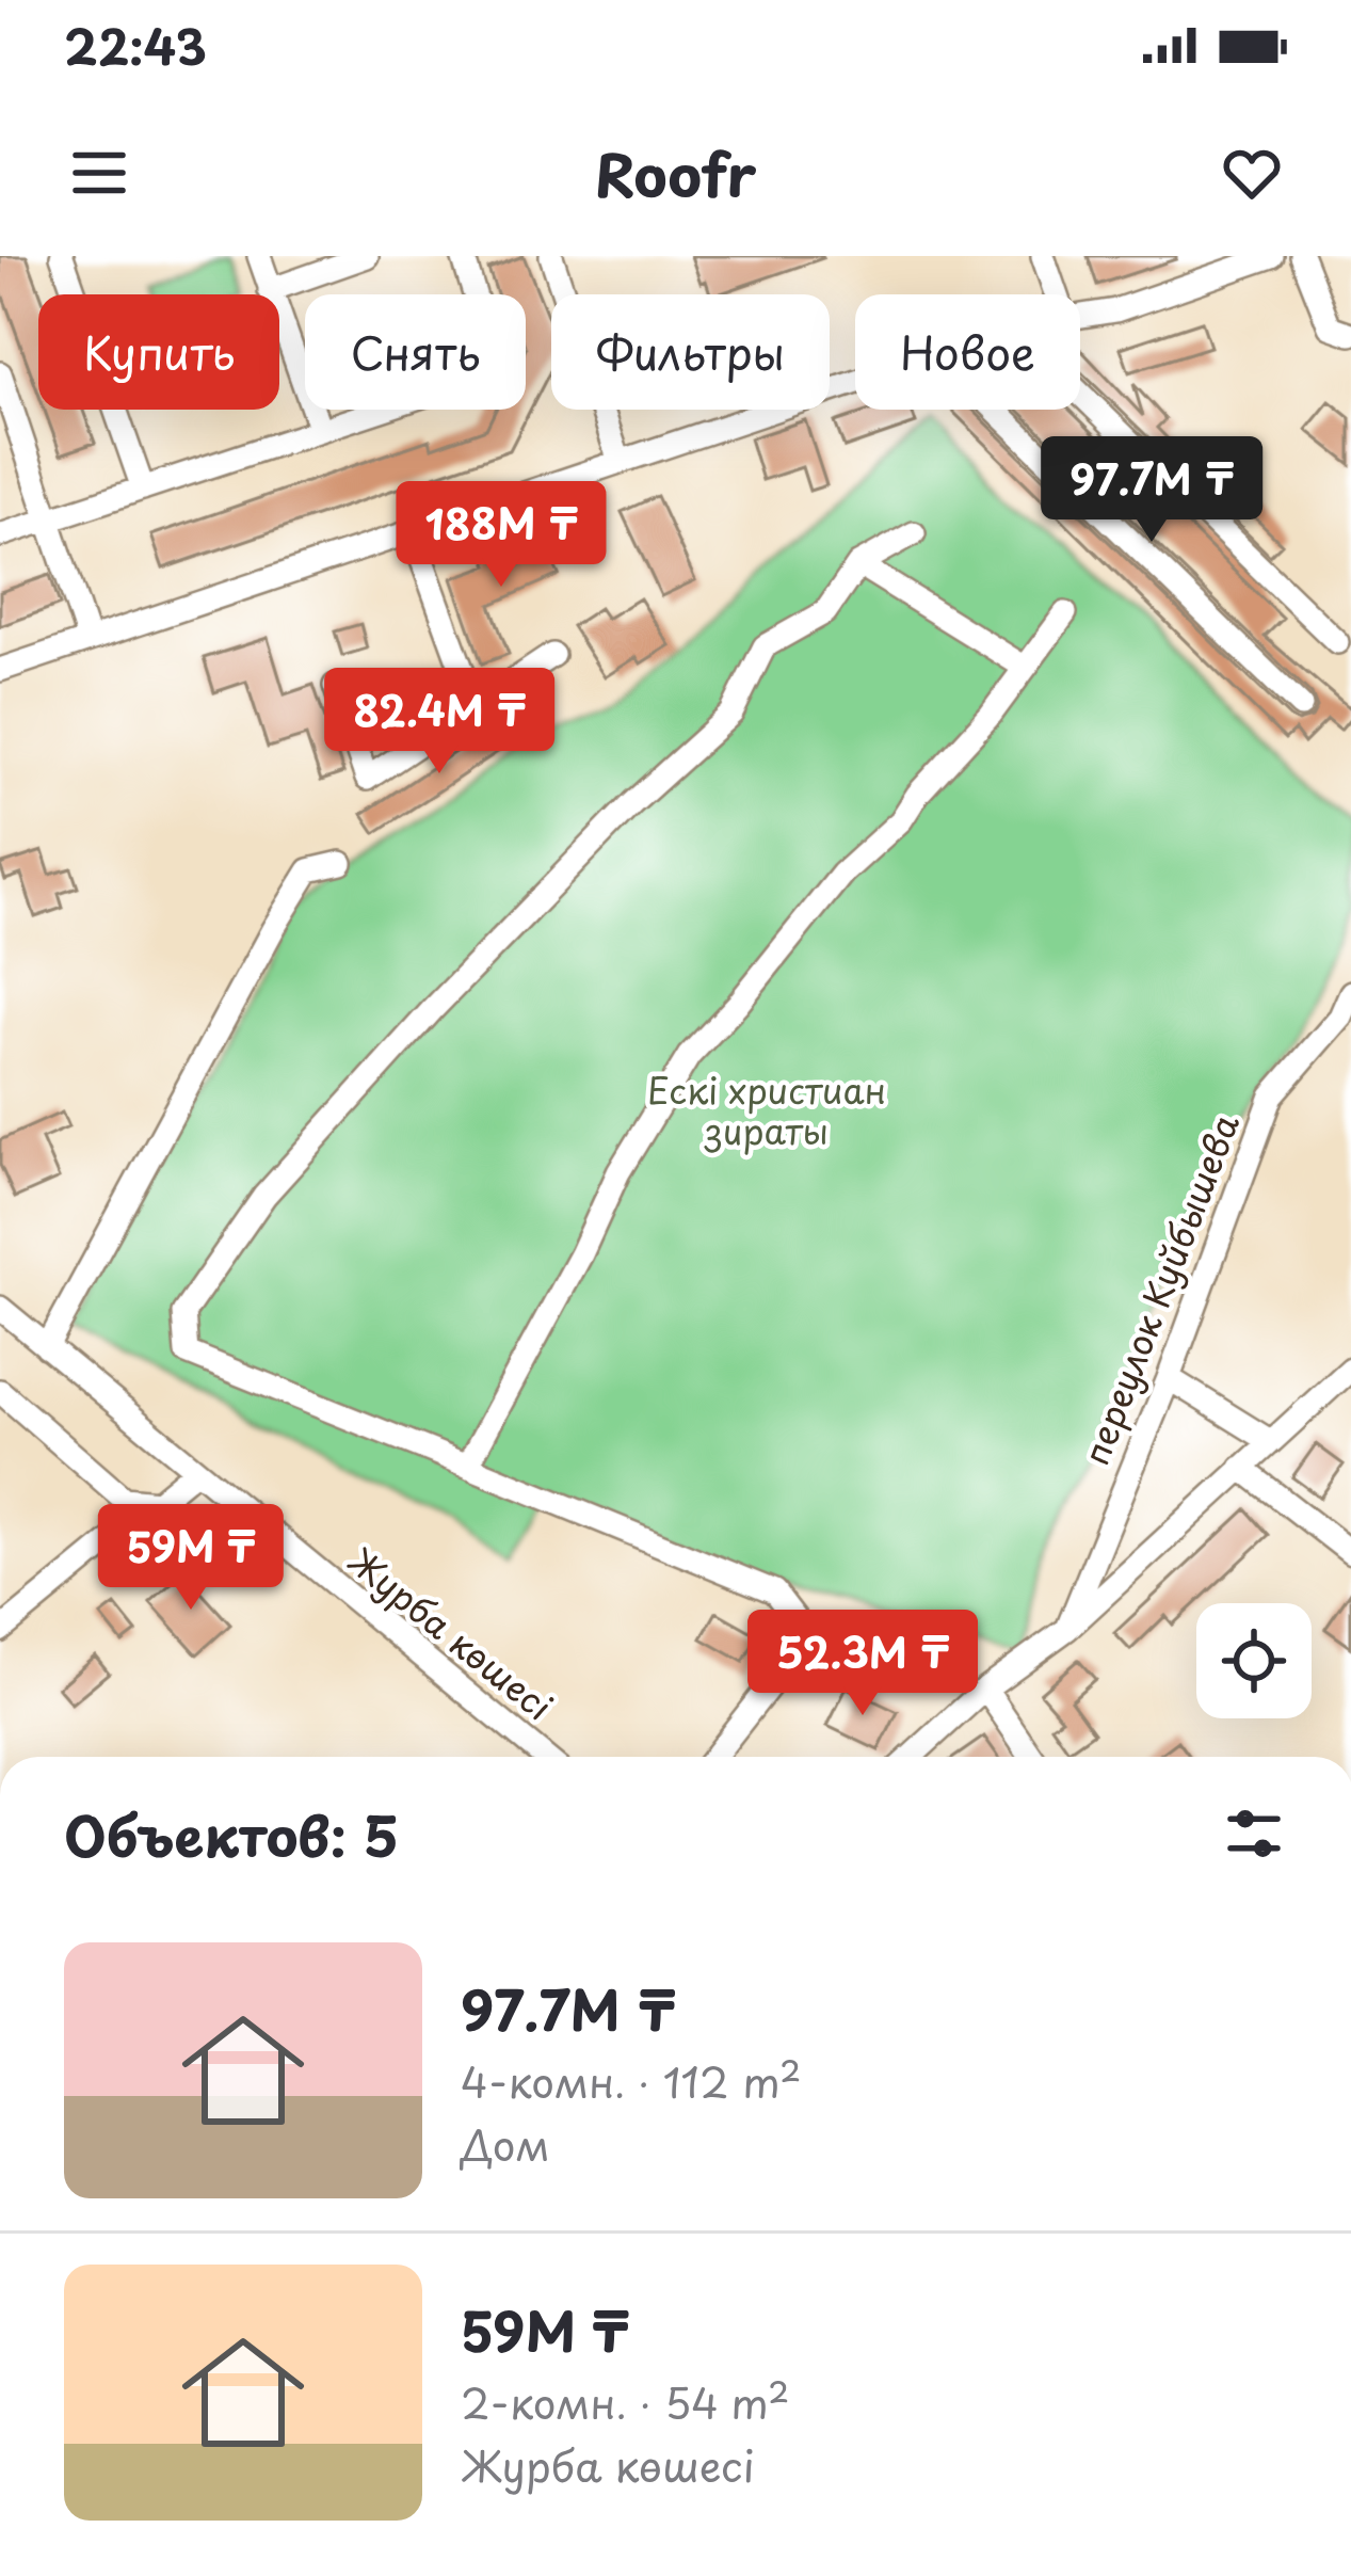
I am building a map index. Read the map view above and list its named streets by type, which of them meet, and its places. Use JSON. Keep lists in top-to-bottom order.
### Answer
{
  "streets": {
    "street": ["переулок Куйбышева", "Журба көшесі"]
  },
  "parks": ["Ескі христиан зираты"],
  "page": {
    "status": "22:43",
    "header": "Roofr",
    "chip": [
      "Купить",
      "Снять",
      "Фильтры",
      "Новое"
    ],
    "price": [
      "97.7M ₸",
      "188M ₸",
      "82.4M ₸",
      "59M ₸",
      "52.3M ₸"
    ],
    "heading": "Объектов: 5",
    "list": [
      {
        "name": "97.7M ₸",
        "note": "4-комн. · 112 m² · Дом"
      },
      {
        "name": "59M ₸",
        "note": "2-комн. · 54 m² · Журба көшесі"
      }
    ]
  }
}
